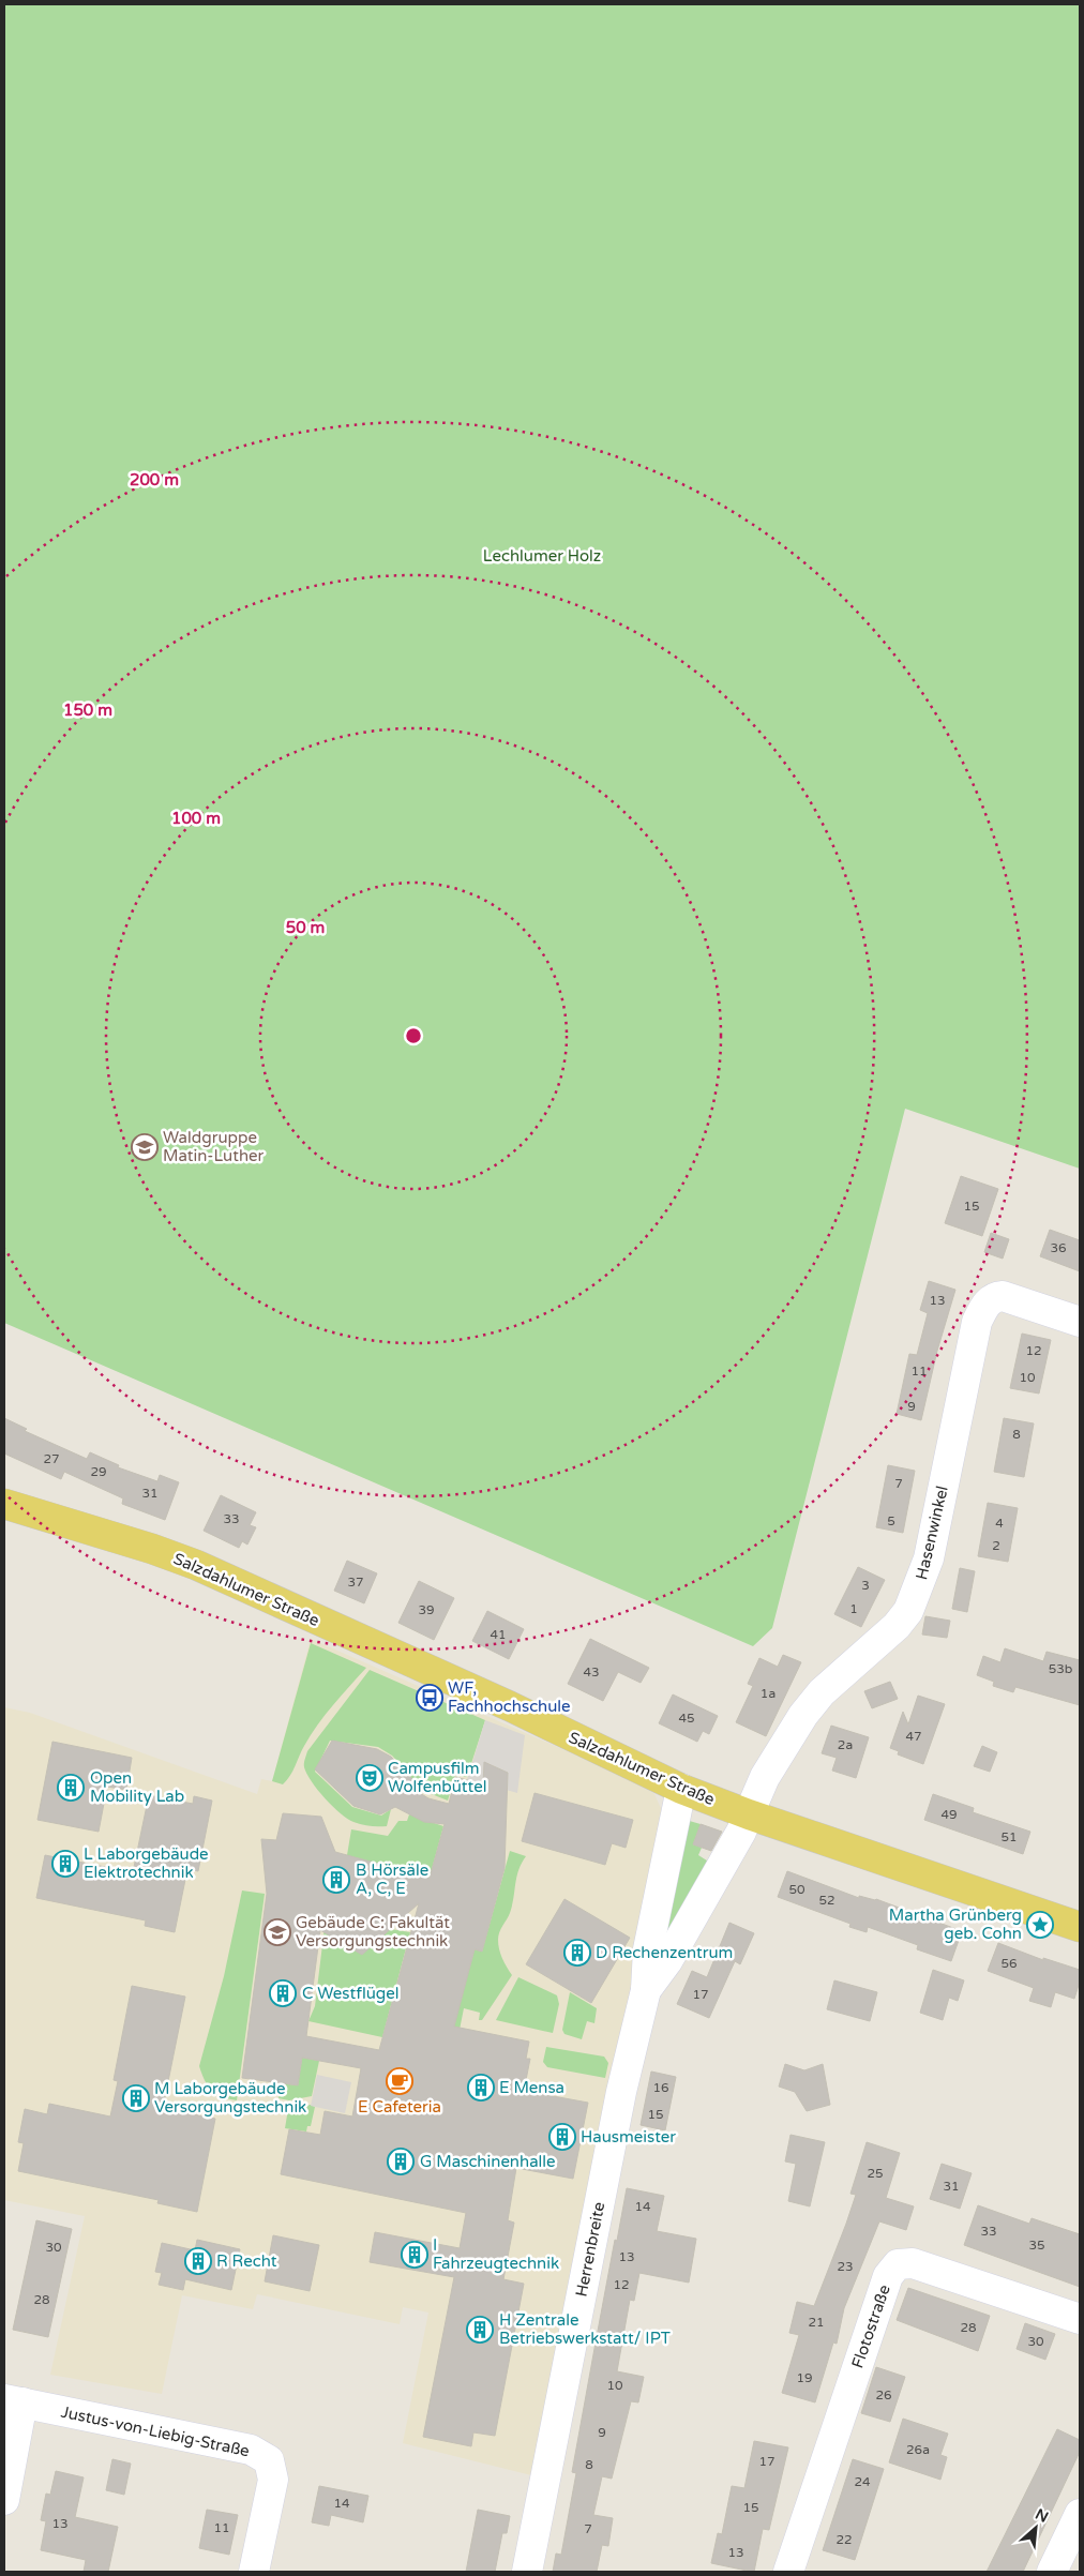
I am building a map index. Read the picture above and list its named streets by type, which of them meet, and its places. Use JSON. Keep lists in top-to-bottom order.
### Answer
{
  "streets": {
    "main road": ["Salzdahlumer Straße"],
    "street": [
      "Hasenwinkel",
      "Herrenbreite",
      "Flotostraße",
      "Justus-von-Liebig-Straße"
    ]
  },
  "crossings": [
    ["Hasenwinkel", "Salzdahlumer Straße"],
    ["Hasenwinkel", "Herrenbreite"],
    ["Salzdahlumer Straße", "Herrenbreite"]
  ],
  "parks": ["Lechlumer Holz"],
  "places": {
    "school or university": ["Waldgruppe Matin-Luther", "Gebäude C: Fakultät Versorgungstechnik"],
    "bus stop": ["WF, Fachhochschule"],
    "theatre": ["Campusfilm Wolfenbüttel"],
    "building": [
      "Open Mobility Lab",
      "L Laborgebäude Elektrotechnik",
      "B Hörsäle A, C, E",
      "D Rechenzentrum",
      "C Westflügel",
      "E Mensa",
      "M Laborgebäude Versorgungstechnik",
      "Hausmeister",
      "G Maschinenhalle",
      "I Fahrzeugtechnik",
      "R Recht",
      "H Zentrale Betriebswerkstatt/ IPT"
    ],
    "place": ["Martha Grünberg geb. Cohn"],
    "cafe": ["E Cafeteria"]
  },
  "house_numbers": [
    "15",
    "36",
    "13",
    "12",
    "11",
    "10",
    "9",
    "8",
    "27",
    "29",
    "7",
    "31",
    "33",
    "5",
    "4",
    "2",
    "37",
    "3",
    "1",
    "39",
    "41",
    "53b",
    "43",
    "1a",
    "45",
    "47",
    "2a",
    "49",
    "51",
    "50",
    "52",
    "56",
    "17",
    "16",
    "15",
    "25",
    "31",
    "14",
    "33",
    "35",
    "30",
    "13",
    "23",
    "12",
    "28",
    "21",
    "28",
    "30",
    "19",
    "10",
    "26",
    "9",
    "26a",
    "17",
    "8",
    "24",
    "14",
    "15",
    "13",
    "11",
    "7",
    "22",
    "13"
  ],
  "north": "top right",
  "rings": [
    "200 m",
    "150 m",
    "100 m",
    "50 m"
  ]
}
